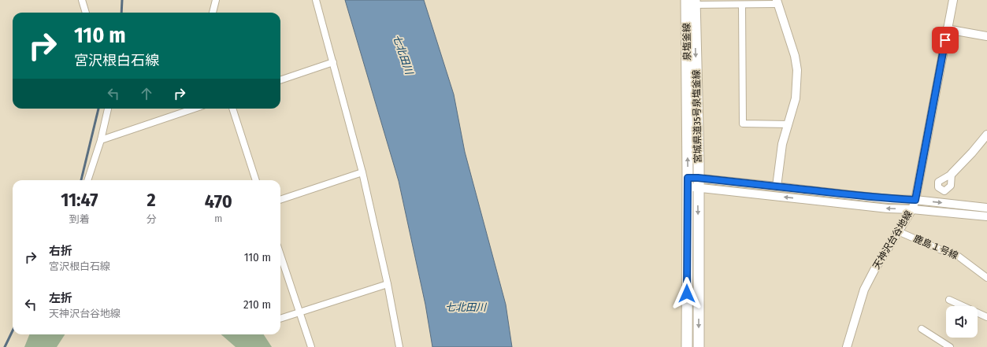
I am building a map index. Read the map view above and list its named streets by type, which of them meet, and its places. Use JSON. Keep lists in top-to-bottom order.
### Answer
{
  "streets": {
    "main road": ["宮城県道35号泉塩釜線"],
    "street": ["天神沢台谷地線", "鹿島１号線"]
  },
  "crossings": [
    ["天神沢台谷地線", "鹿島１号線"]
  ],
  "water": ["七北田川"],
  "page": {
    "turn": ["110 m", "宮沢根白石線"],
    "eta": [
      "11:47",
      "到着",
      "2",
      "分",
      "470",
      "m"
    ],
    "list": [
      {
        "name": "右折",
        "note": "宮沢根白石線",
        "value": "110 m"
      },
      {
        "name": "左折",
        "note": "天神沢台谷地線",
        "value": "210 m"
      }
    ]
  }
}
